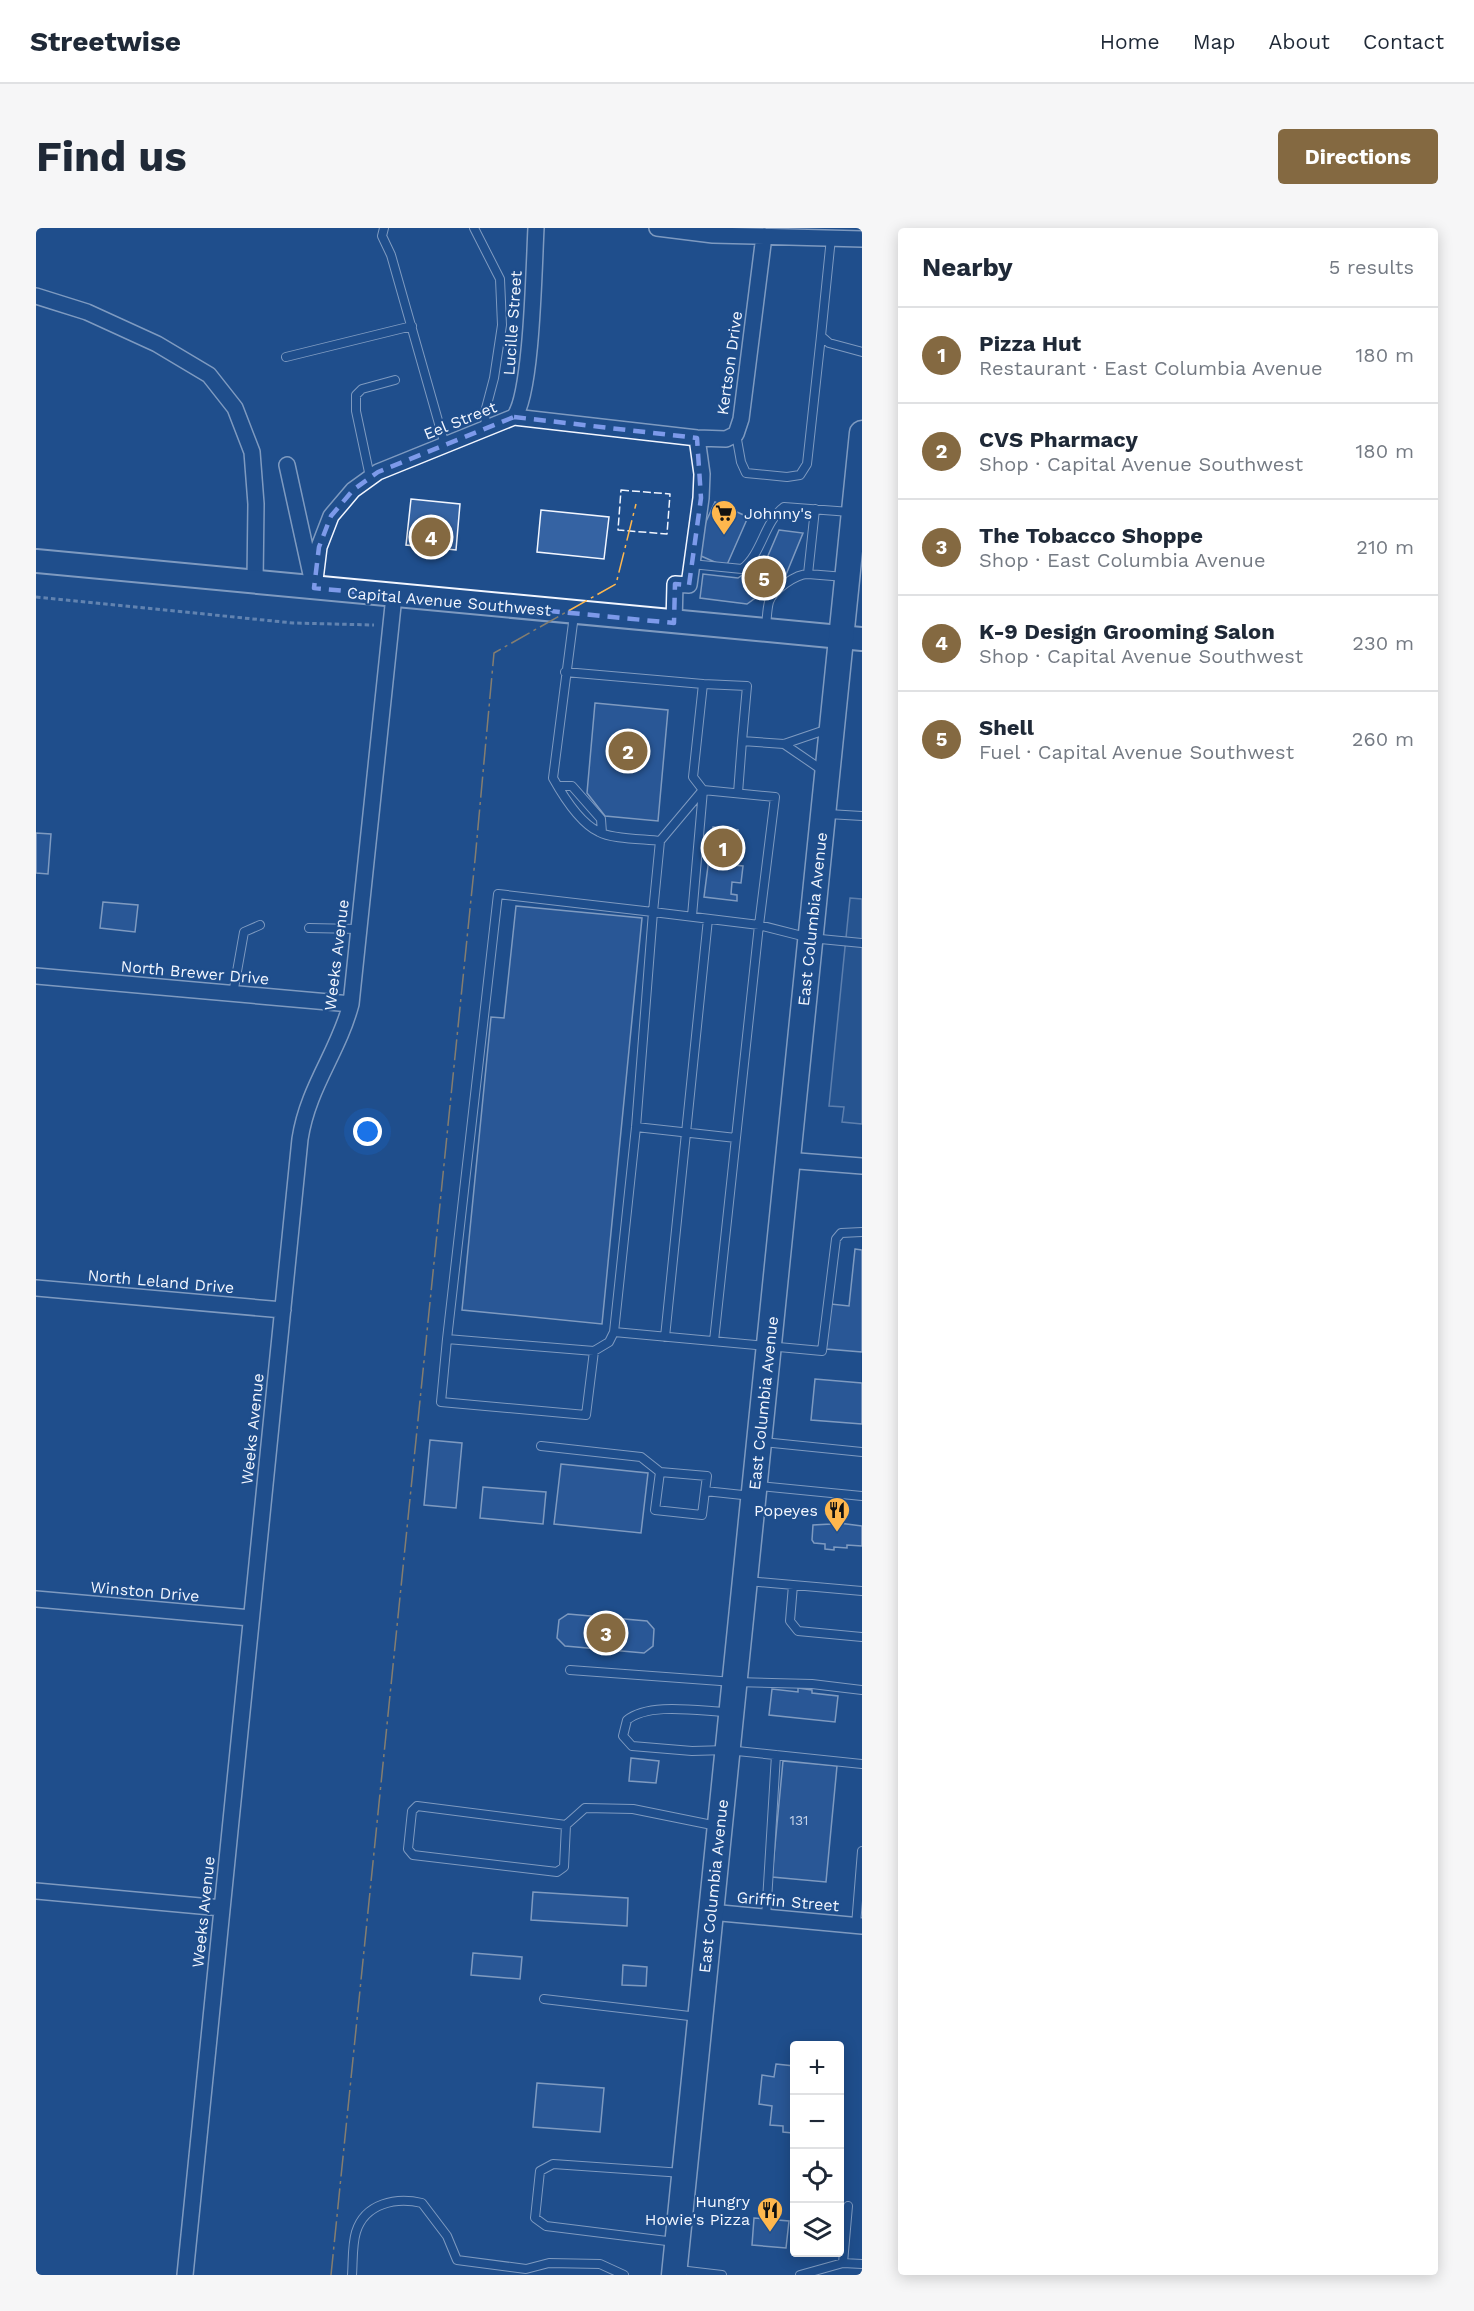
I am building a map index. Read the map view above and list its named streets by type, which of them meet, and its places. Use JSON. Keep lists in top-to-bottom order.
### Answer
{
  "streets": {
    "main road": ["Capital Avenue Southwest", "East Columbia Avenue"],
    "street": [
      "Lucille Street",
      "Kertson Drive",
      "Eel Street",
      "Weeks Avenue",
      "North Brewer Drive",
      "North Leland Drive",
      "Winston Drive",
      "Griffin Street"
    ]
  },
  "crossings": [
    ["Lucille Street", "Eel Street"],
    ["Kertson Drive", "Eel Street"],
    ["Eel Street", "Capital Avenue Southwest"],
    ["Capital Avenue Southwest", "East Columbia Avenue"],
    ["Capital Avenue Southwest", "Weeks Avenue"],
    ["East Columbia Avenue", "Griffin Street"],
    ["Weeks Avenue", "North Brewer Drive"],
    ["Weeks Avenue", "North Leland Drive"],
    ["Weeks Avenue", "Winston Drive"]
  ],
  "places": {
    "supermarket": ["Johnny's"],
    "restaurant": ["Popeyes", "Hungry Howie's Pizza"]
  },
  "house_numbers": ["131"],
  "page": {
    "header": "Streetwise",
    "nav": [
      "Home",
      "Map",
      "About",
      "Contact"
    ],
    "buttons": "Directions",
    "title": "Find us",
    "heading": ["Nearby", "5 results"],
    "list": [
      {
        "mark": "1",
        "name": "Pizza Hut",
        "note": "Restaurant · East Columbia Avenue",
        "value": "180 m"
      },
      {
        "mark": "2",
        "name": "CVS Pharmacy",
        "note": "Shop · Capital Avenue Southwest",
        "value": "180 m"
      },
      {
        "mark": "3",
        "name": "The Tobacco Shoppe",
        "note": "Shop · East Columbia Avenue",
        "value": "210 m"
      },
      {
        "mark": "4",
        "name": "K-9 Design Grooming Salon",
        "note": "Shop · Capital Avenue Southwest",
        "value": "230 m"
      },
      {
        "mark": "5",
        "name": "Shell",
        "note": "Fuel · Capital Avenue Southwest",
        "value": "260 m"
      }
    ],
    "pins": [
      "4",
      "5",
      "2",
      "1",
      "3"
    ],
    "map_buttons": ["+", "−"]
  }
}
